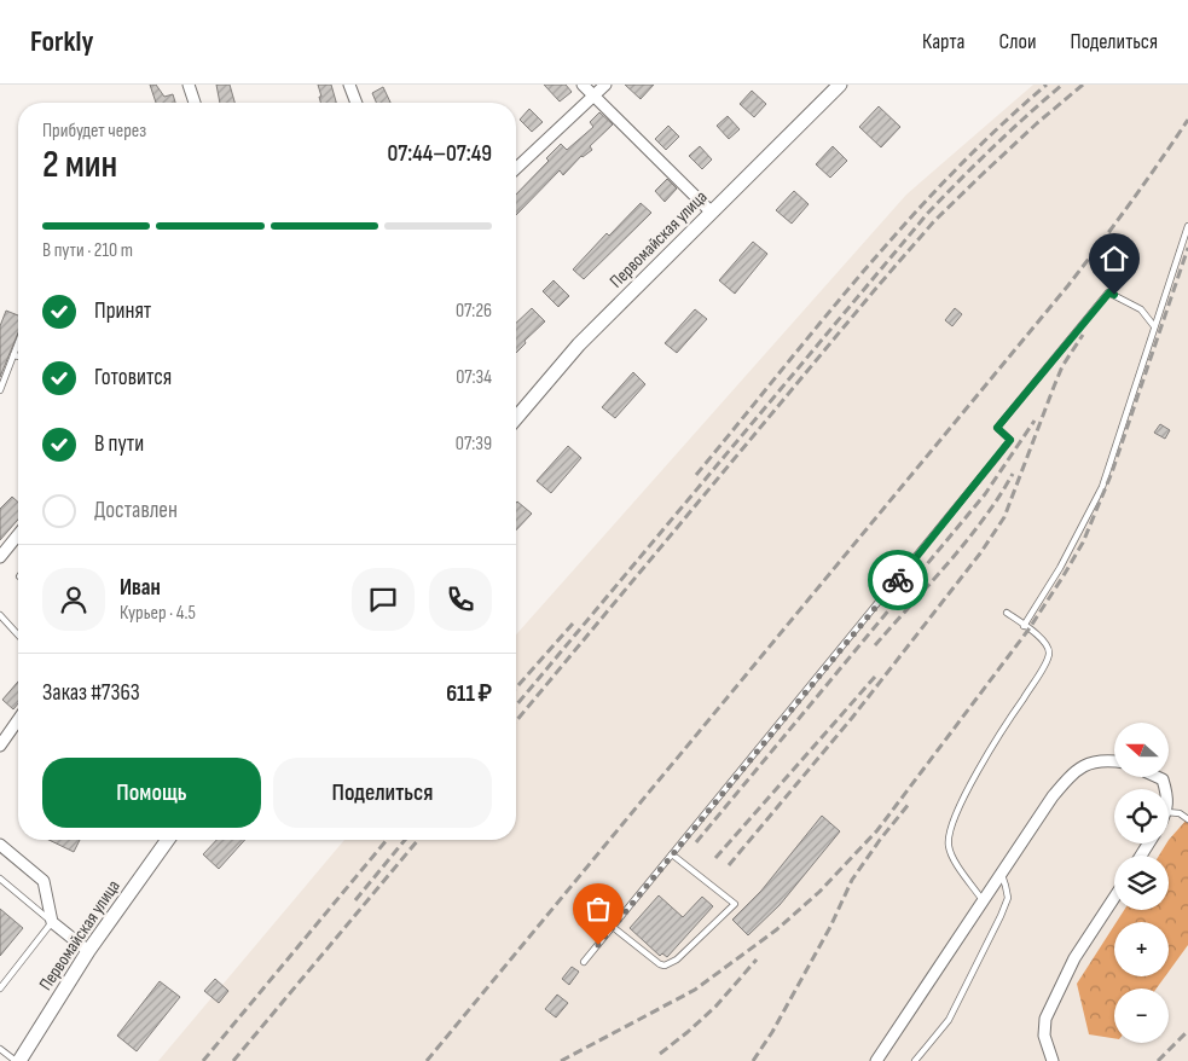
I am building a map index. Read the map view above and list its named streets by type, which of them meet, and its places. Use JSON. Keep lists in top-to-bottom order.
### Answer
{
  "streets": {
    "main road": ["Первомайская улица"]
  },
  "north": "left",
  "page": {
    "header": "Forkly",
    "nav": ["Карта", "Слои", "Поделиться"],
    "heading": ["2 мин", "Прибудет через", "07:44–07:49"],
    "panel": [
      "Иван",
      "Курьер · 4.5",
      "Заказ #7363",
      "611 ₽"
    ],
    "bar": "В пути · 210 m",
    "list": [
      ["Принят", "07:26"],
      ["Готовится", "07:34"],
      ["В пути", "07:39"],
      "Доставлен"
    ],
    "map_buttons": ["+", "−"],
    "buttons": ["Помощь", "Поделиться"]
  }
}
